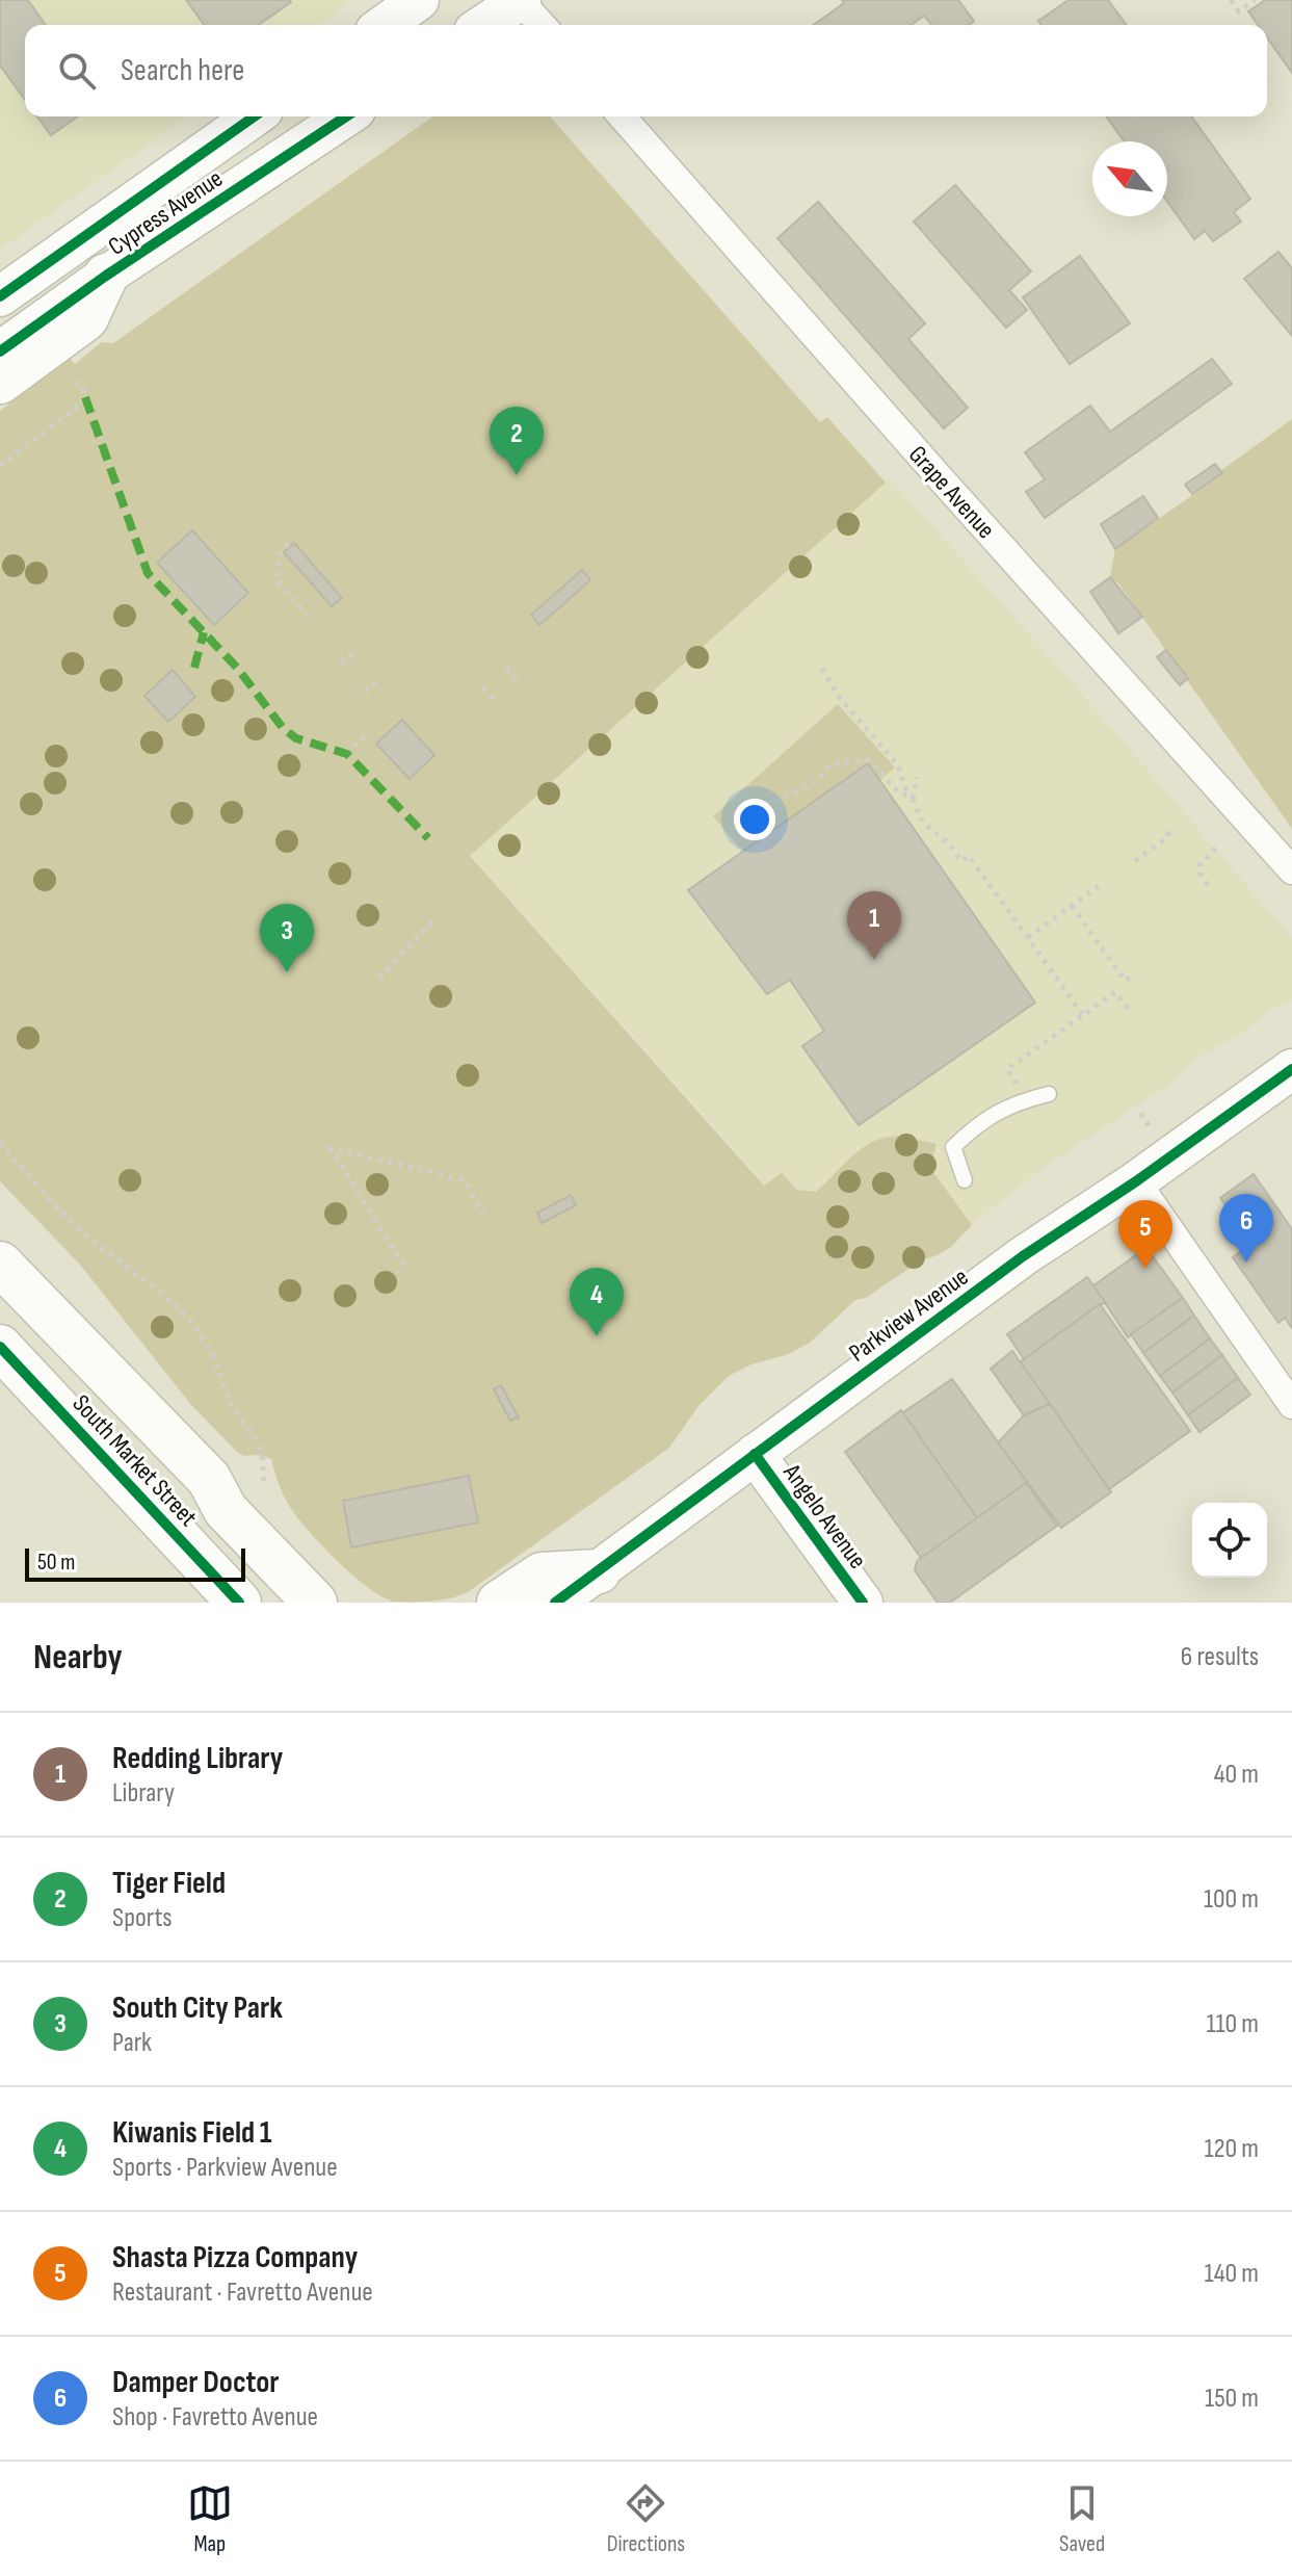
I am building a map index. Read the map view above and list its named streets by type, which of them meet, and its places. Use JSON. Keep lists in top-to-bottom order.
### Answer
{
  "streets": {
    "main road": [
      "Cypress Avenue",
      "Parkview Avenue",
      "South Market Street",
      "Angelo Avenue"
    ],
    "street": ["Grape Avenue"]
  },
  "crossings": [
    ["Parkview Avenue", "Angelo Avenue"]
  ],
  "scale_bar": "50 m",
  "north": "top left",
  "page": {
    "search": "Search here",
    "pins": [
      "2",
      "1",
      "3",
      "6",
      "5",
      "4"
    ],
    "scale": "50 m",
    "heading": ["Nearby", "6 results"],
    "list": [
      {
        "mark": "1",
        "name": "Redding Library",
        "note": "Library",
        "value": "40 m"
      },
      {
        "mark": "2",
        "name": "Tiger Field",
        "note": "Sports",
        "value": "100 m"
      },
      {
        "mark": "3",
        "name": "South City Park",
        "note": "Park",
        "value": "110 m"
      },
      {
        "mark": "4",
        "name": "Kiwanis Field 1",
        "note": "Sports · Parkview Avenue",
        "value": "120 m"
      },
      {
        "mark": "5",
        "name": "Shasta Pizza Company",
        "note": "Restaurant · Favretto Avenue",
        "value": "140 m"
      },
      {
        "mark": "6",
        "name": "Damper Doctor",
        "note": "Shop · Favretto Avenue",
        "value": "150 m"
      }
    ],
    "nav": ["Map", "Directions", "Saved"]
  }
}
